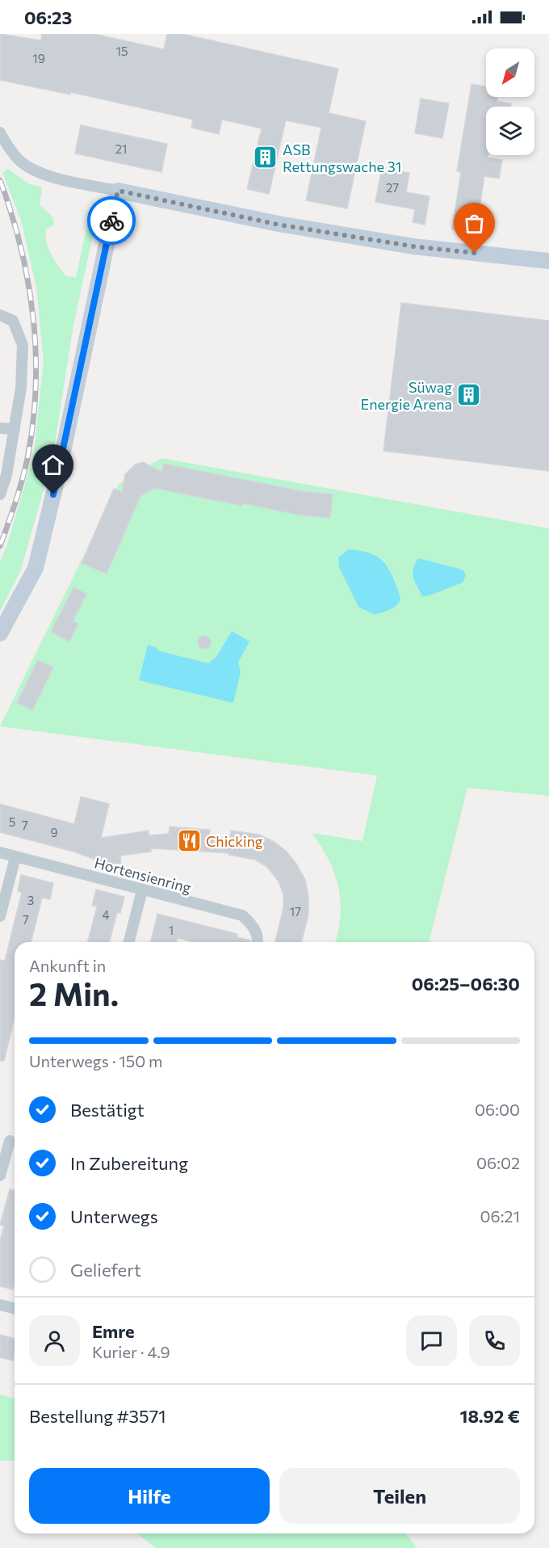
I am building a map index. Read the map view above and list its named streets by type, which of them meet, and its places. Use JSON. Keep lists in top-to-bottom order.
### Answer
{
  "streets": {
    "street": ["Hortensienring"]
  },
  "places": {
    "building": ["ASB Rettungswache 31", "Süwag Energie Arena"],
    "restaurant": ["Chicking"]
  },
  "house_numbers": [
    "15",
    "19",
    "21",
    "27",
    "5",
    "7",
    "9",
    "3",
    "17",
    "4",
    "7",
    "1"
  ],
  "north": "bottom left",
  "page": {
    "status": "06:23",
    "heading": ["2 Min.", "Ankunft in", "06:25–06:30"],
    "panel": [
      "Emre",
      "Kurier · 4.9",
      "Bestellung #3571",
      "18.92 €"
    ],
    "bar": "Unterwegs · 150 m",
    "list": [
      ["Bestätigt", "06:00"],
      ["In Zubereitung", "06:02"],
      ["Unterwegs", "06:21"],
      "Geliefert"
    ],
    "buttons": ["Hilfe", "Teilen"]
  }
}
